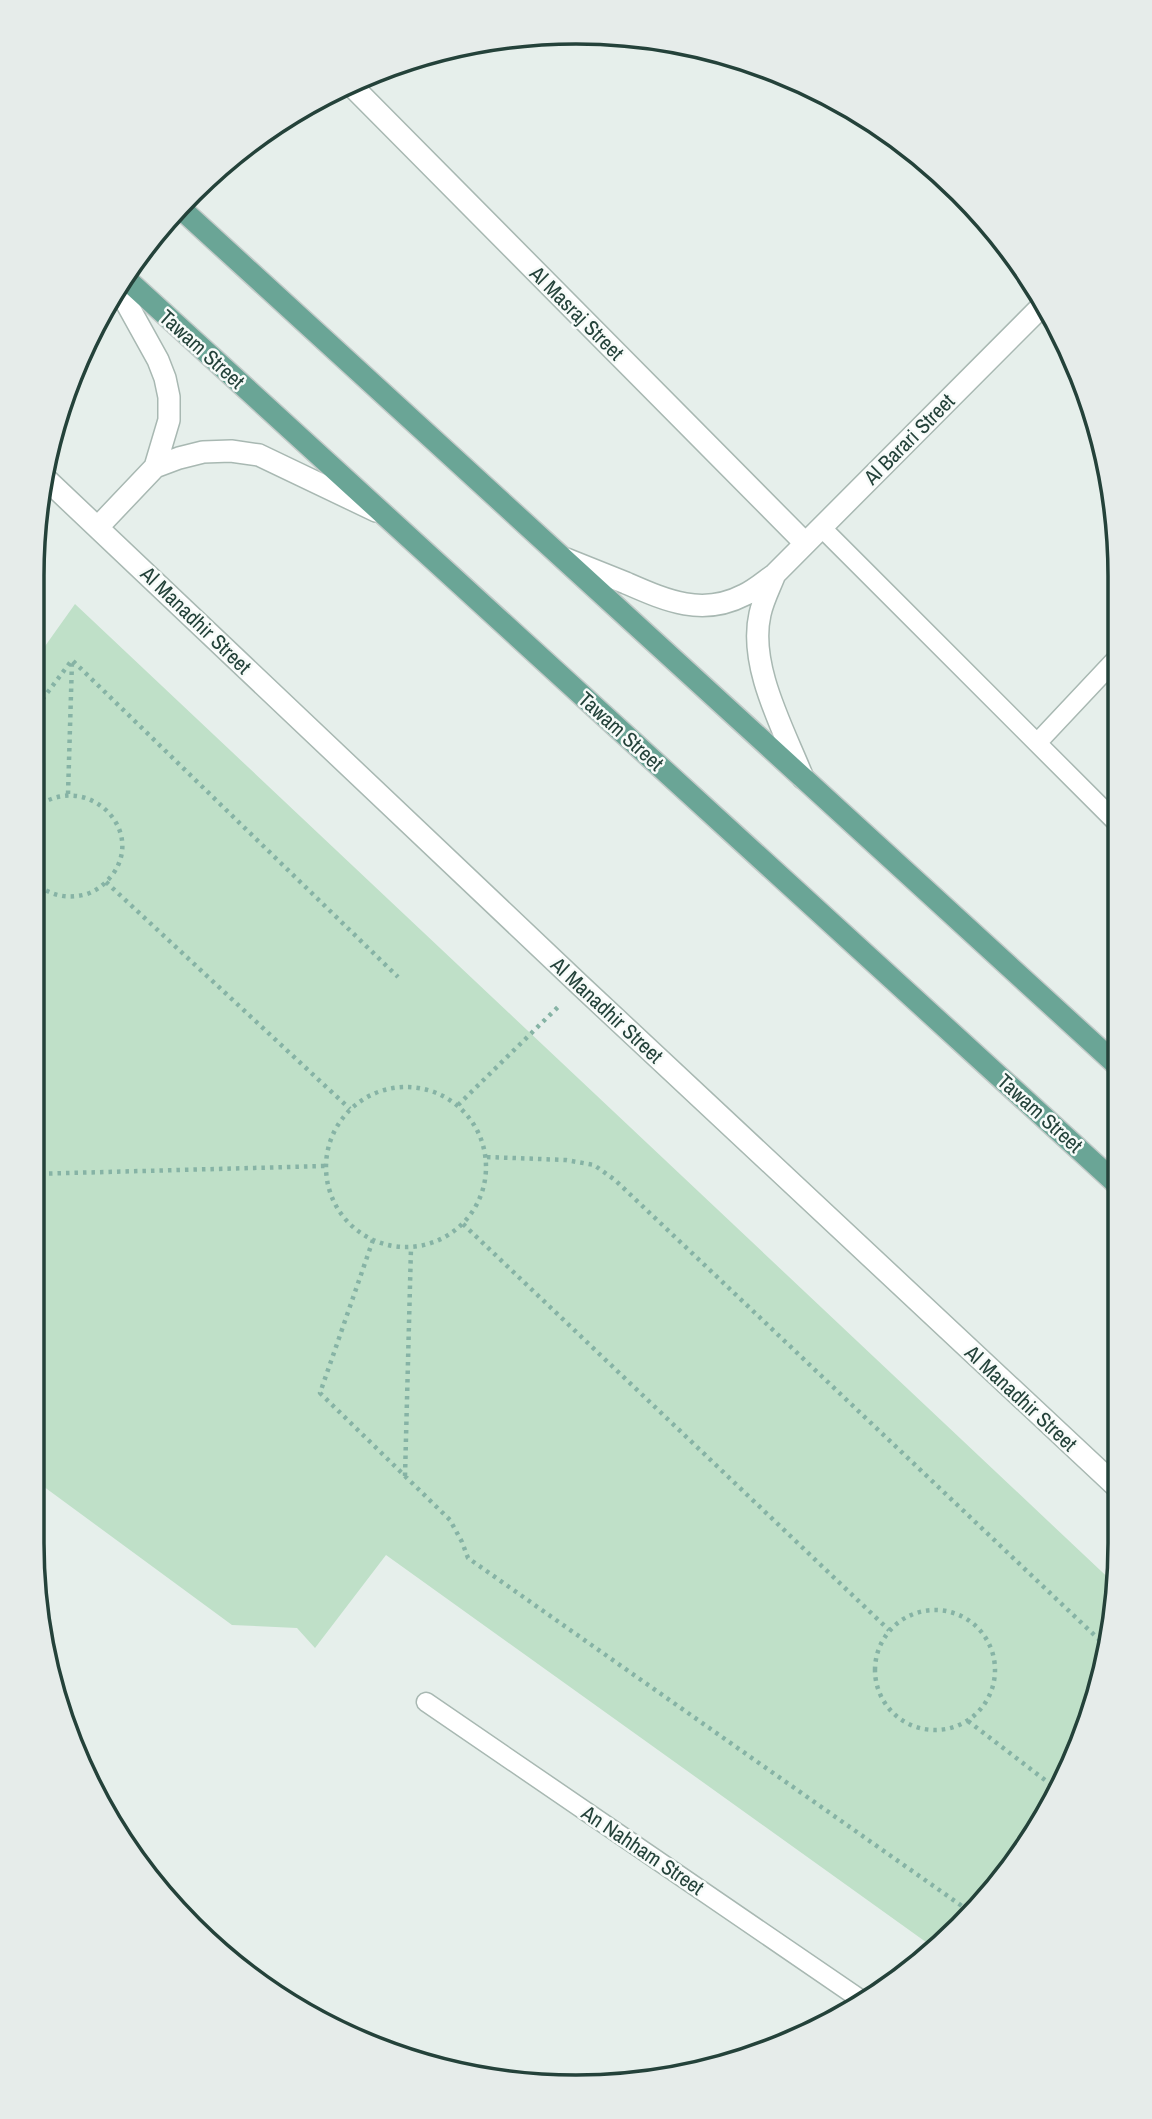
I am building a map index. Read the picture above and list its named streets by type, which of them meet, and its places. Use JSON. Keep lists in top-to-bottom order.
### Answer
{
  "streets": {
    "main road": ["Tawam Street"],
    "street": ["Al Masraj Street", "Al Barari Street", "Al Manadhir Street"],
    "lane": ["An Nahham Street"]
  },
  "crossings": [
    ["Al Masraj Street", "Al Barari Street"]
  ]
}
